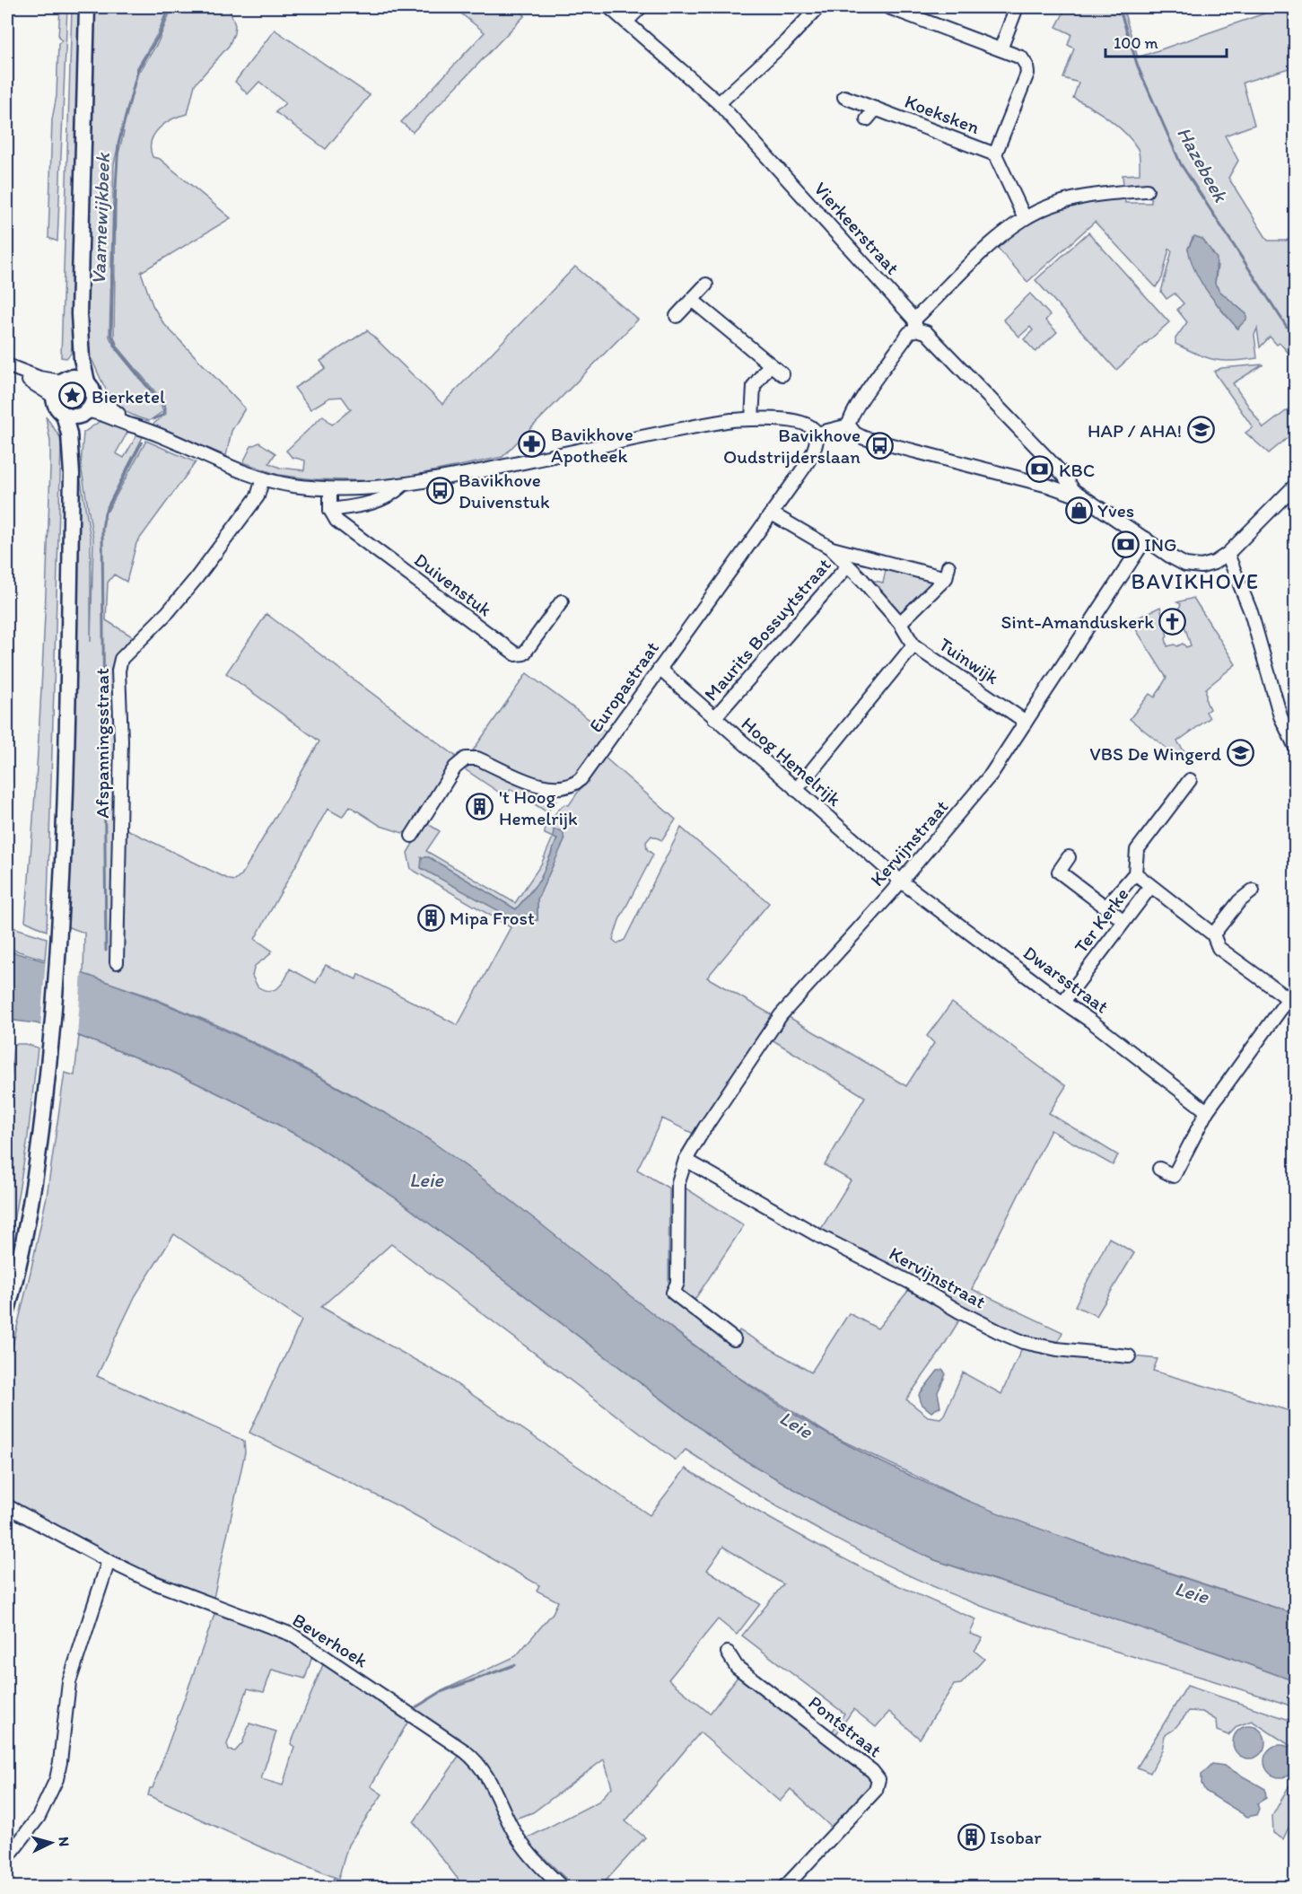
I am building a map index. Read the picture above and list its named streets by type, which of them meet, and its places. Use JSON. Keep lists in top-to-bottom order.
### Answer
{
  "streets": {
    "street": [
      "Koeksken",
      "Vierkeerstraat",
      "Duivenstuk",
      "Maurits Bossuytstraat",
      "Tuinwijk",
      "Europastraat",
      "Afspanningsstraat",
      "Hoog Hemelrijk",
      "Kervijnstraat",
      "Ter Kerke",
      "Dwarsstraat",
      "Beverhoek",
      "Pontstraat"
    ]
  },
  "crossings": [
    ["Vierkeerstraat", "Kervijnstraat"],
    ["Maurits Bossuytstraat", "Tuinwijk"],
    ["Maurits Bossuytstraat", "Hoog Hemelrijk"],
    ["Tuinwijk", "Europastraat"],
    ["Tuinwijk", "Kervijnstraat"],
    ["Europastraat", "Hoog Hemelrijk"],
    ["Hoog Hemelrijk", "Kervijnstraat"],
    ["Hoog Hemelrijk", "Dwarsstraat"],
    ["Kervijnstraat", "Dwarsstraat"],
    ["Ter Kerke", "Dwarsstraat"]
  ],
  "districts": ["BAVIKHOVE"],
  "water": ["Hazebeek", "Vaarnewijkbeek", "Leie"],
  "places": {
    "place": ["Bierketel"],
    "school or university": ["HAP / AHA!", "VBS De Wingerd"],
    "pharmacy": ["Bavikhove Apotheek"],
    "bus stop": ["Bavikhove Oudstrijderslaan", "Bavikhove Duivenstuk"],
    "bank": ["KBC", "ING"],
    "shop": ["Yves"],
    "church": ["Sint-Amanduskerk"],
    "building": ["'t Hoog Hemelrijk", "Mipa Frost", "Isobar"]
  },
  "scale_bar": "100 m",
  "north": "right"
}
